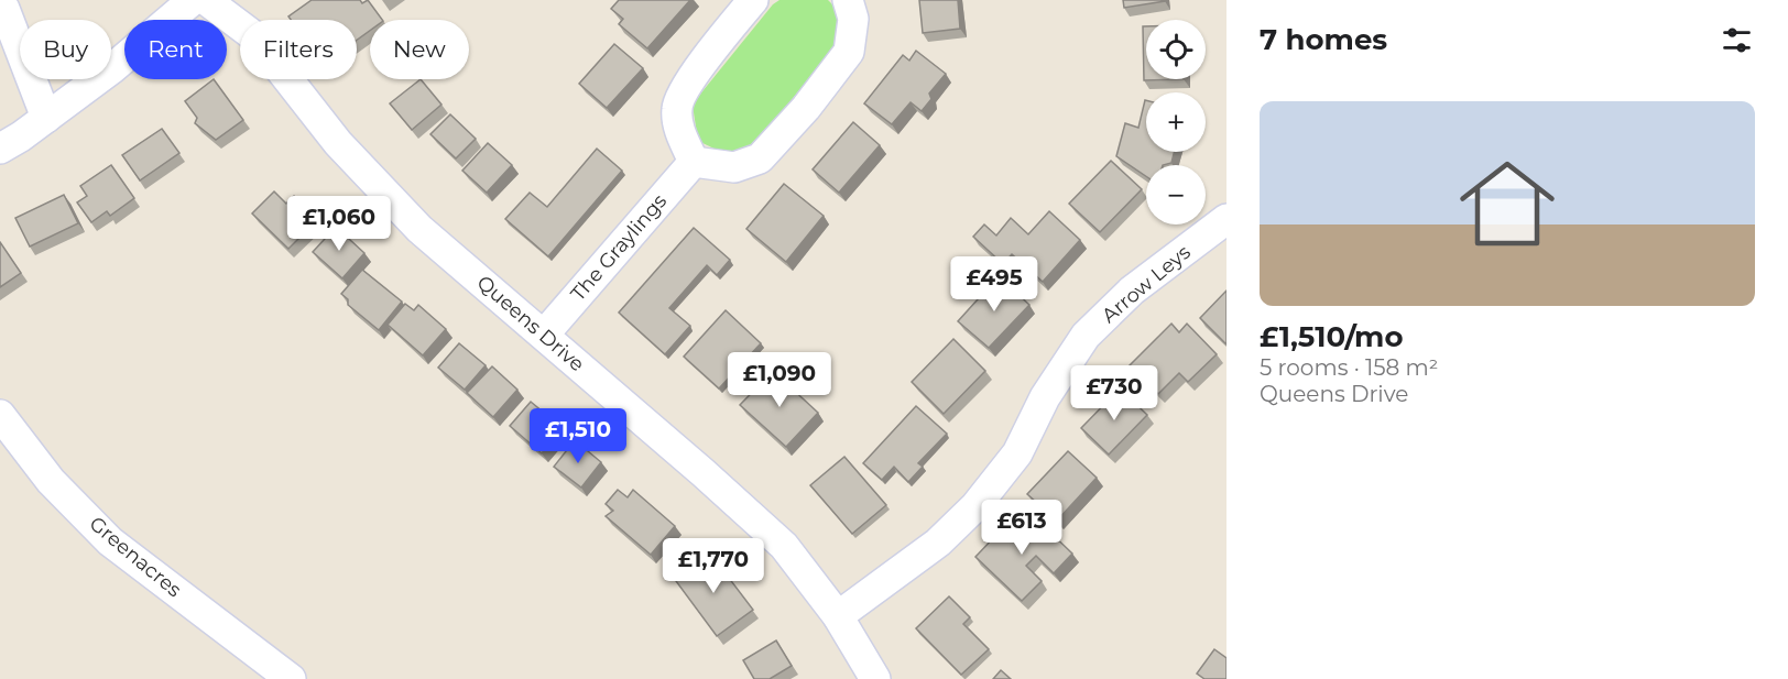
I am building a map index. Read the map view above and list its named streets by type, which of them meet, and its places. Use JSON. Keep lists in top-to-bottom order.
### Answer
{
  "streets": {
    "street": [
      "The Graylings",
      "Arrow Leys",
      "Queens Drive",
      "Greenacres"
    ]
  },
  "crossings": [
    ["The Graylings", "Queens Drive"],
    ["Arrow Leys", "Queens Drive"]
  ],
  "page": {
    "heading": "7 homes",
    "map_buttons": ["+", "−"],
    "chip": [
      "Buy",
      "Rent",
      "Filters",
      "New"
    ],
    "list": [
      {
        "name": "£1,510/mo",
        "note": "5 rooms · 158 m² · Queens Drive"
      }
    ],
    "price": [
      "£1,060",
      "£495",
      "£1,090",
      "£730",
      "£1,510",
      "£613",
      "£1,770"
    ]
  }
}
